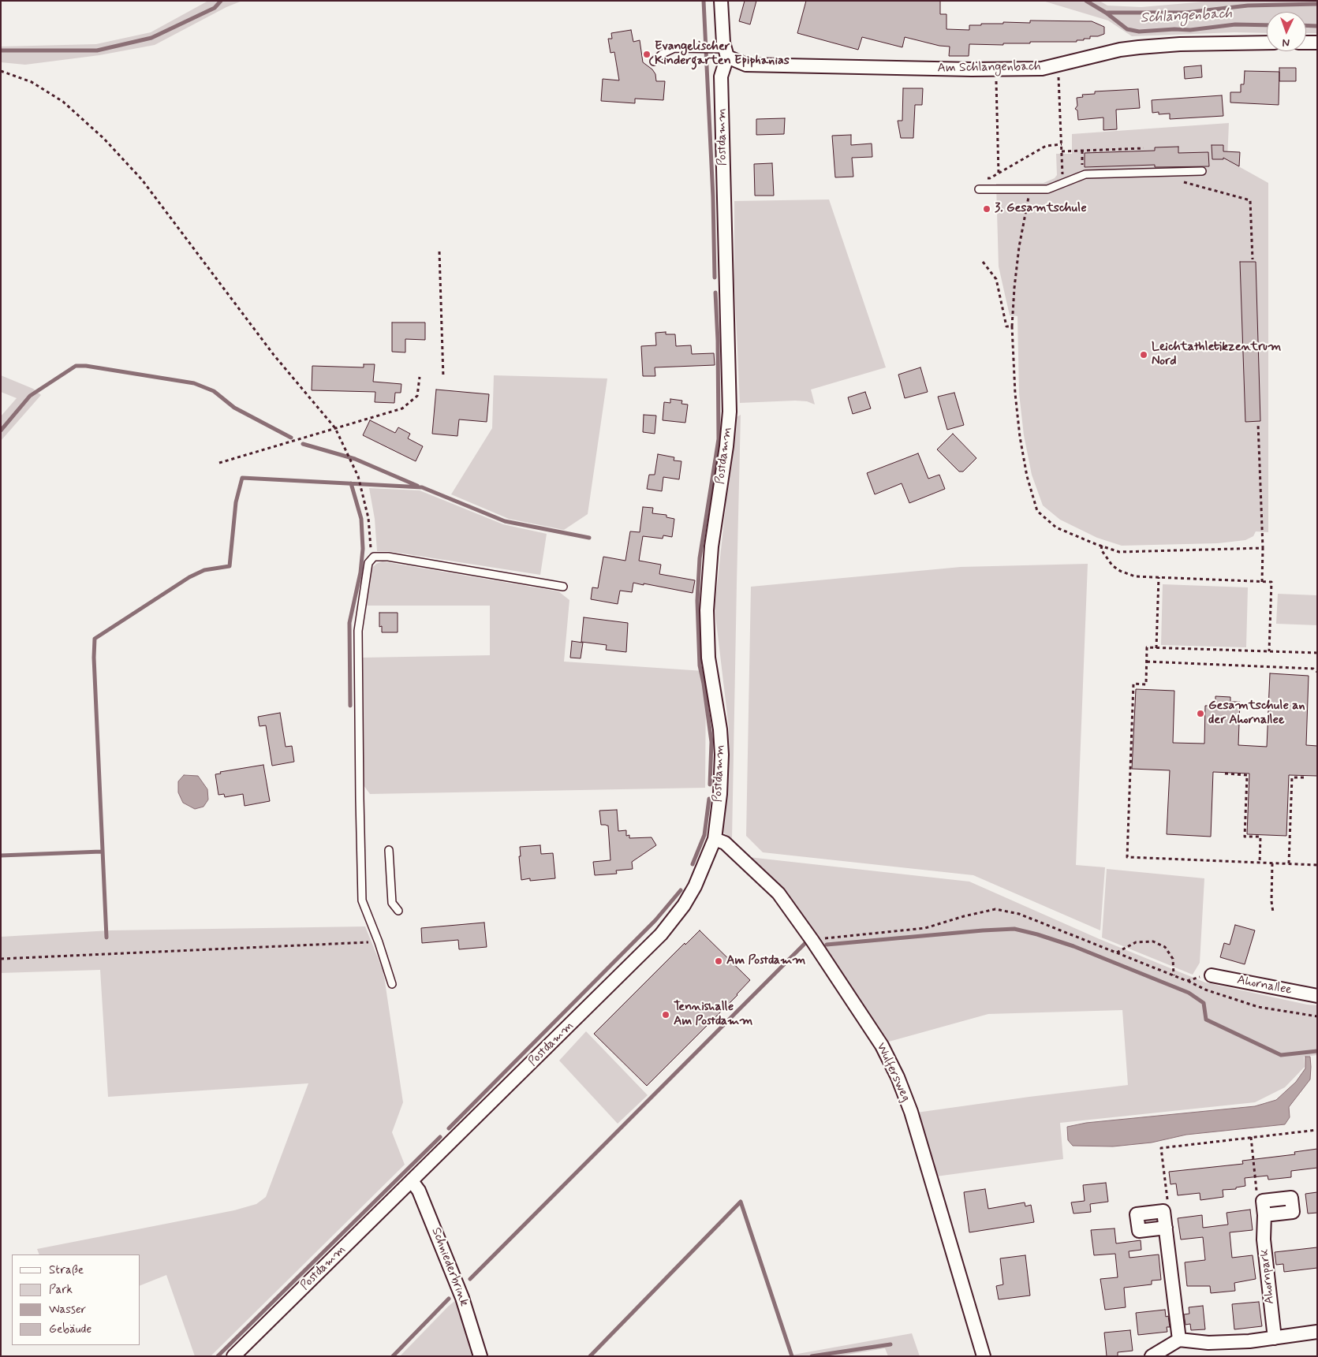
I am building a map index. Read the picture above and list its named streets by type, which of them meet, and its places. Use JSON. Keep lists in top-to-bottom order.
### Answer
{
  "streets": {
    "street": [
      "Am Schlangenbach",
      "Postdamm",
      "Ahornallee",
      "Wulfersweg",
      "Schniederbrink",
      "Ahornpark"
    ]
  },
  "crossings": [
    ["Am Schlangenbach", "Postdamm"],
    ["Postdamm", "Wulfersweg"],
    ["Postdamm", "Schniederbrink"]
  ],
  "water": ["Schlangenbach"],
  "places": [
    "Evangelischer Kindergarten Epiphanias",
    "3. Gesamtschule",
    "Leichtathletikzentrum Nord",
    "Gesamtschule an der Ahornallee",
    "Am Postdamm",
    "Tennishalle Am Postdamm"
  ],
  "legend": [
    "Straße",
    "Park",
    "Wasser",
    "Gebäude"
  ],
  "north": "bottom"
}
